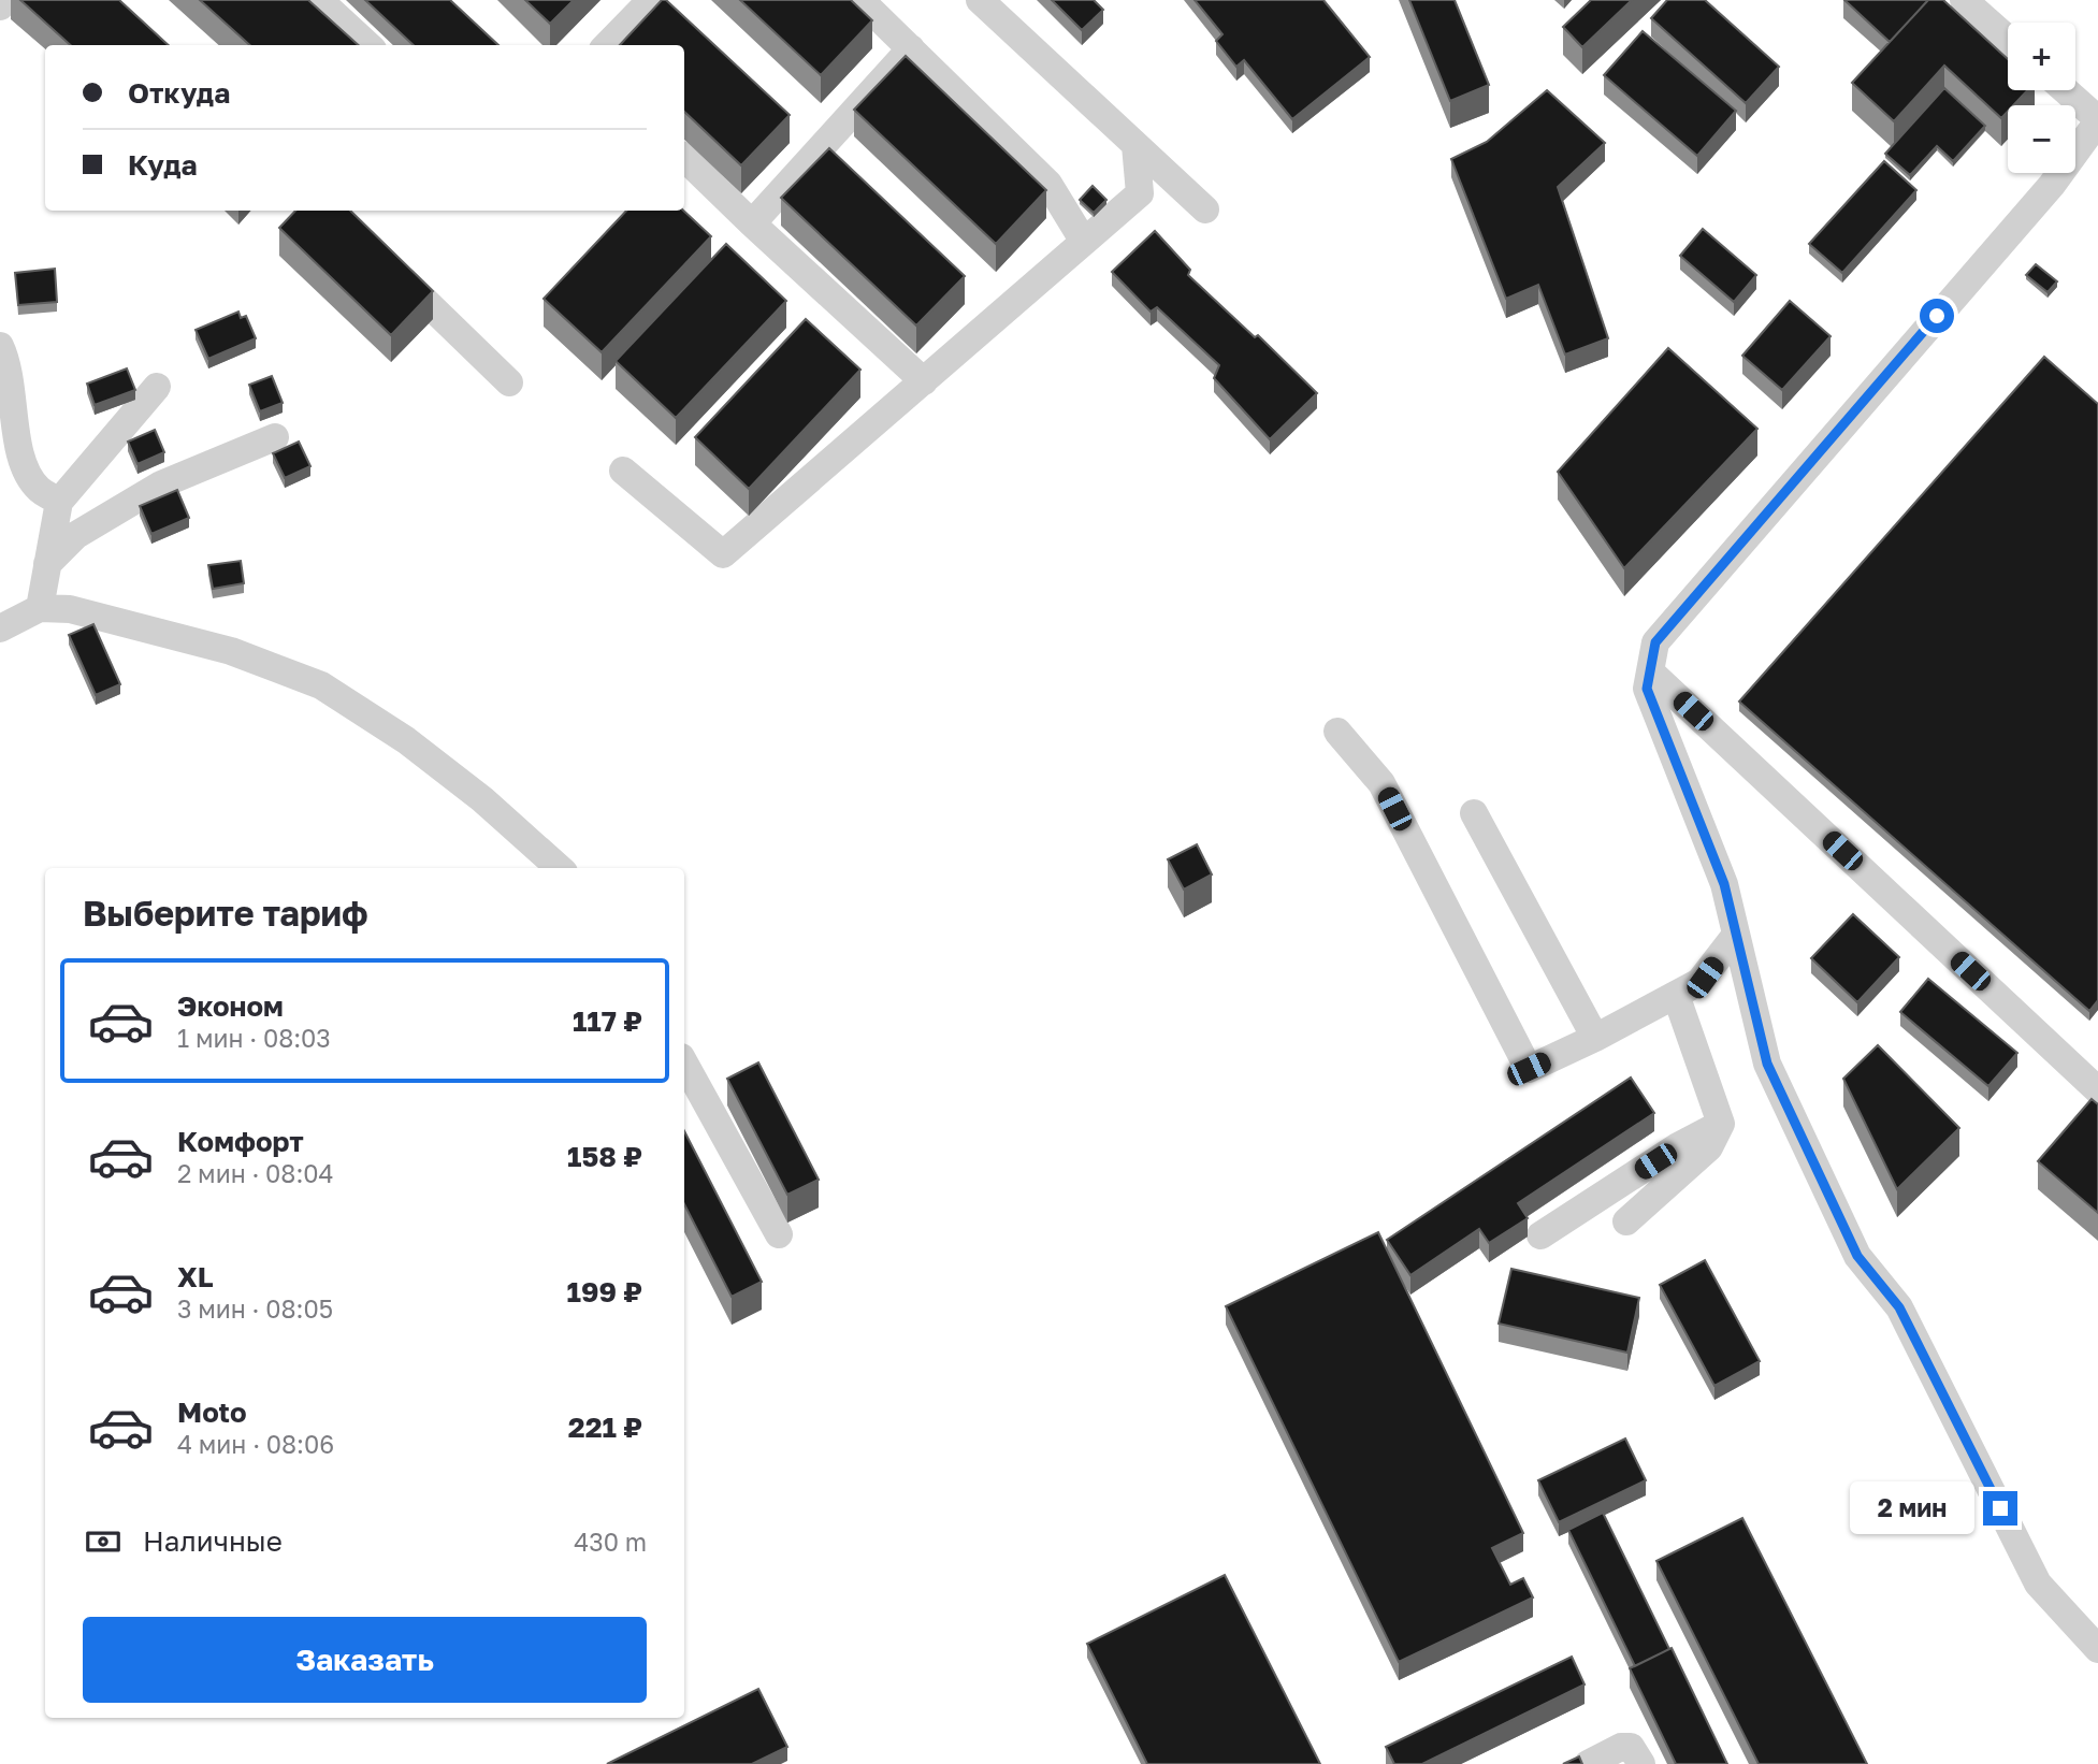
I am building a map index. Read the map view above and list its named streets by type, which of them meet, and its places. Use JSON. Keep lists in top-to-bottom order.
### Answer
{
  "page": {
    "map_buttons": ["+", "−"],
    "banner": ["Откуда", "Куда"],
    "heading": "Выберите тариф",
    "list": [
      {
        "name": "Эконом",
        "note": "1 мин · 08:03",
        "value": "117 ₽"
      },
      {
        "name": "Комфорт",
        "note": "2 мин · 08:04",
        "value": "158 ₽"
      },
      {
        "name": "XL",
        "note": "3 мин · 08:05",
        "value": "199 ₽"
      },
      {
        "name": "Moto",
        "note": "4 мин · 08:06",
        "value": "221 ₽"
      }
    ],
    "bubble": "2 мин",
    "pay": ["Наличные", "430 m"],
    "buttons": "Заказать"
  }
}
